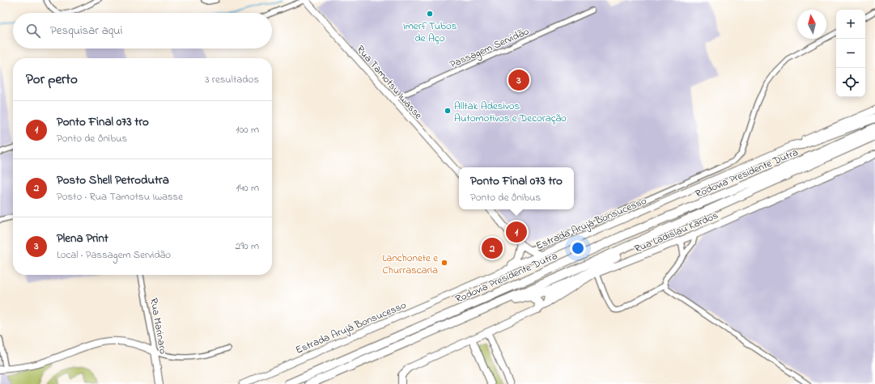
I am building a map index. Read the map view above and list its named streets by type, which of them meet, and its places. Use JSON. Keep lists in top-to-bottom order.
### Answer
{
  "streets": {
    "highway": ["Rodovia Presidente Dutra"],
    "street": [
      "Passagem Servidão",
      "Rua Tamotsu Iwasse",
      "Estrada Arujá Bonsucesso",
      "Rua Ladislau Kardos",
      "Rua Marinaro"
    ]
  },
  "crossings": [
    ["Passagem Servidão", "Rua Tamotsu Iwasse"]
  ],
  "places": ["Imerf Tubos de Aço", "Alltak Adesivos Automotivos e Decoração", "Lanchonete e Churrascaria"],
  "north": "top",
  "page": {
    "map_buttons": ["+", "−"],
    "search": "Pesquisar aqui",
    "heading": ["Por perto", "3 resultados"],
    "pins": ["3", "1", "2"],
    "list": [
      {
        "mark": "1",
        "name": "Ponto Final 073 tro",
        "note": "Ponto de ônibus",
        "value": "100 m"
      },
      {
        "mark": "2",
        "name": "Posto Shell Petrodutra",
        "note": "Posto · Rua Tamotsu Iwasse",
        "value": "140 m"
      },
      {
        "mark": "3",
        "name": "Plena Print",
        "note": "Local · Passagem Servidão",
        "value": "290 m"
      }
    ],
    "popup": ["Ponto Final 073 tro", "Ponto de ônibus"]
  }
}
